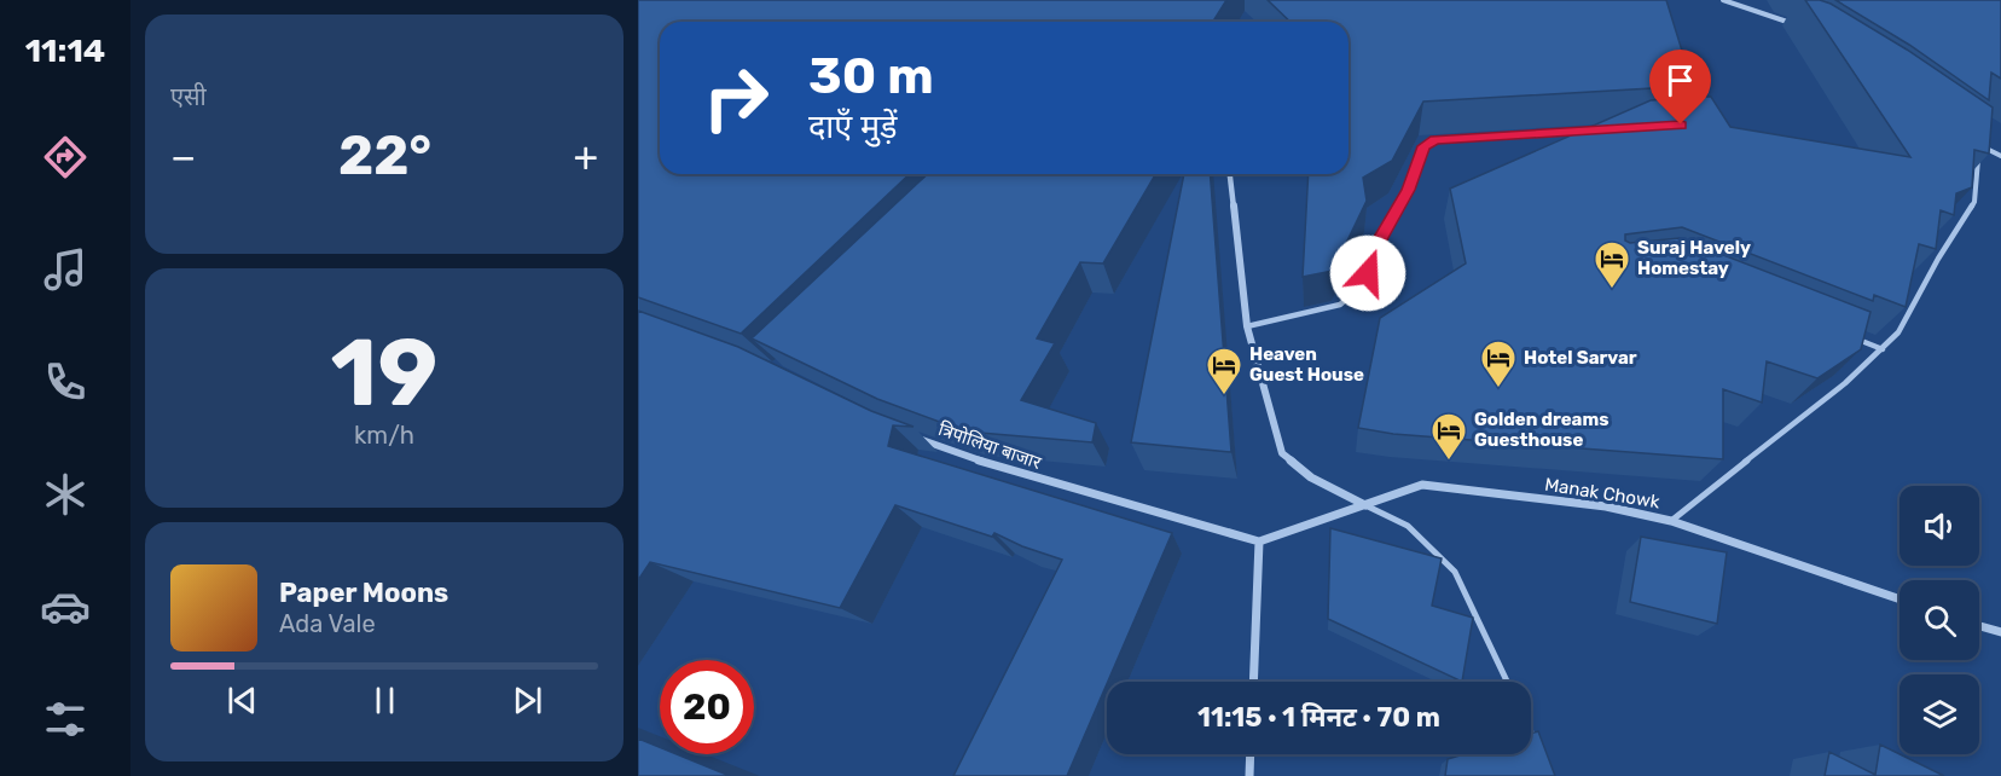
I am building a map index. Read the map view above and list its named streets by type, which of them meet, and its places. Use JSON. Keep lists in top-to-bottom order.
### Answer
{
  "streets": {
    "street": ["त्रिपोलिया बाजार", "Manak Chowk"]
  },
  "places": {
    "hotel": [
      "Suraj Havely Homestay",
      "Hotel Sarvar",
      "Heaven Guest House",
      "Golden dreams Guesthouse"
    ]
  },
  "page": {
    "tabs": "11:14",
    "tile": [
      "एसी",
      ["19", "km/h"]
    ],
    "turn": ["30 m", "दाएँ मुड़ें"],
    "heat": ["−", "22°", "+"],
    "song": ["Paper Moons", "Ada Vale"],
    "limit": "20",
    "trip": "11:15 · 1 मिनट · 70 m"
  }
}
